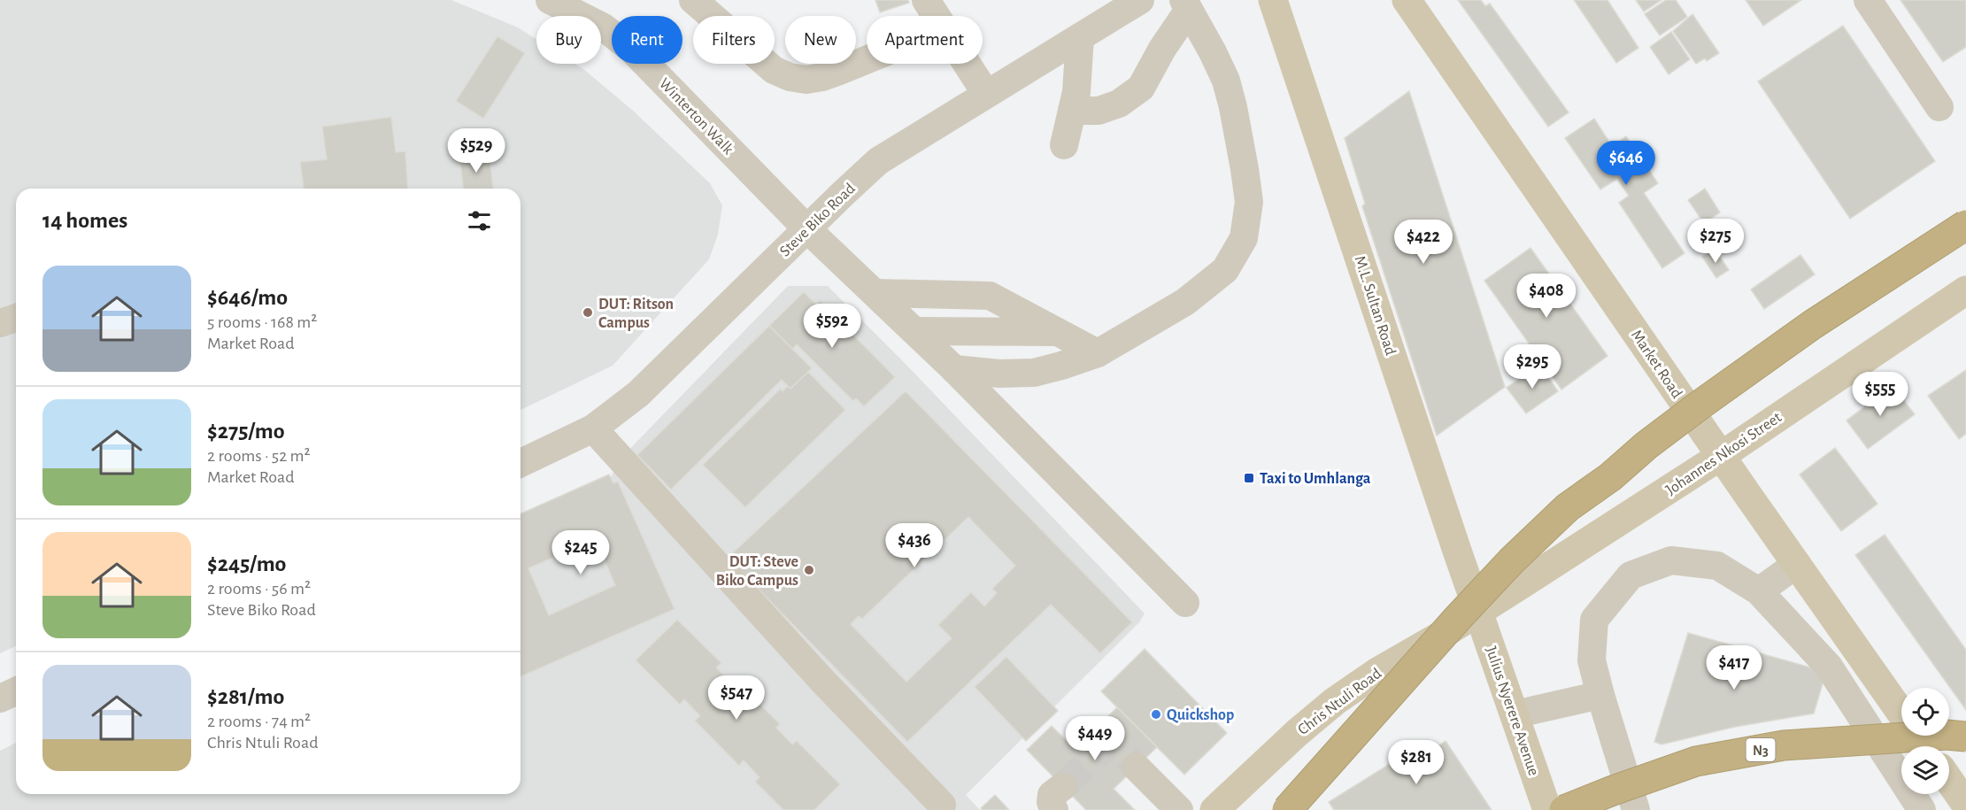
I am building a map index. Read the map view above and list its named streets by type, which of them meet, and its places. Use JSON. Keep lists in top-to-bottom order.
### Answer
{
  "streets": {
    "highway": ["N3"],
    "main road": [
      "M.L. Sultan Road",
      "Market Road",
      "Johannes Nkosi Street",
      "Chris Ntuli Road",
      "Julius Nyerere Avenue"
    ],
    "street": ["Winterton Walk", "Steve Biko Road"]
  },
  "crossings": [
    ["Winterton Walk", "Steve Biko Road"],
    ["M.L. Sultan Road", "Johannes Nkosi Street"],
    ["M.L. Sultan Road", "Chris Ntuli Road"],
    ["M.L. Sultan Road", "Julius Nyerere Avenue"],
    ["Market Road", "Johannes Nkosi Street"],
    ["Johannes Nkosi Street", "Chris Ntuli Road"],
    ["Johannes Nkosi Street", "Julius Nyerere Avenue"],
    ["Chris Ntuli Road", "Julius Nyerere Avenue"]
  ],
  "places": {
    "other": ["DUT: Ritson Campus", "DUT: Steve Biko Campus", "Quickshop"],
    "transit": ["Taxi to Umhlanga"]
  },
  "page": {
    "chip": [
      "Buy",
      "Rent",
      "Filters",
      "New",
      "Apartment"
    ],
    "price": [
      "$529",
      "$646",
      "$275",
      "$422",
      "$408",
      "$592",
      "$295",
      "$555",
      "$436",
      "$245",
      "$417",
      "$547",
      "$449",
      "$281"
    ],
    "heading": "14 homes",
    "list": [
      {
        "name": "$646/mo",
        "note": "5 rooms · 168 m² · Market Road"
      },
      {
        "name": "$275/mo",
        "note": "2 rooms · 52 m² · Market Road"
      },
      {
        "name": "$245/mo",
        "note": "2 rooms · 56 m² · Steve Biko Road"
      },
      {
        "name": "$281/mo",
        "note": "2 rooms · 74 m² · Chris Ntuli Road"
      }
    ]
  }
}
